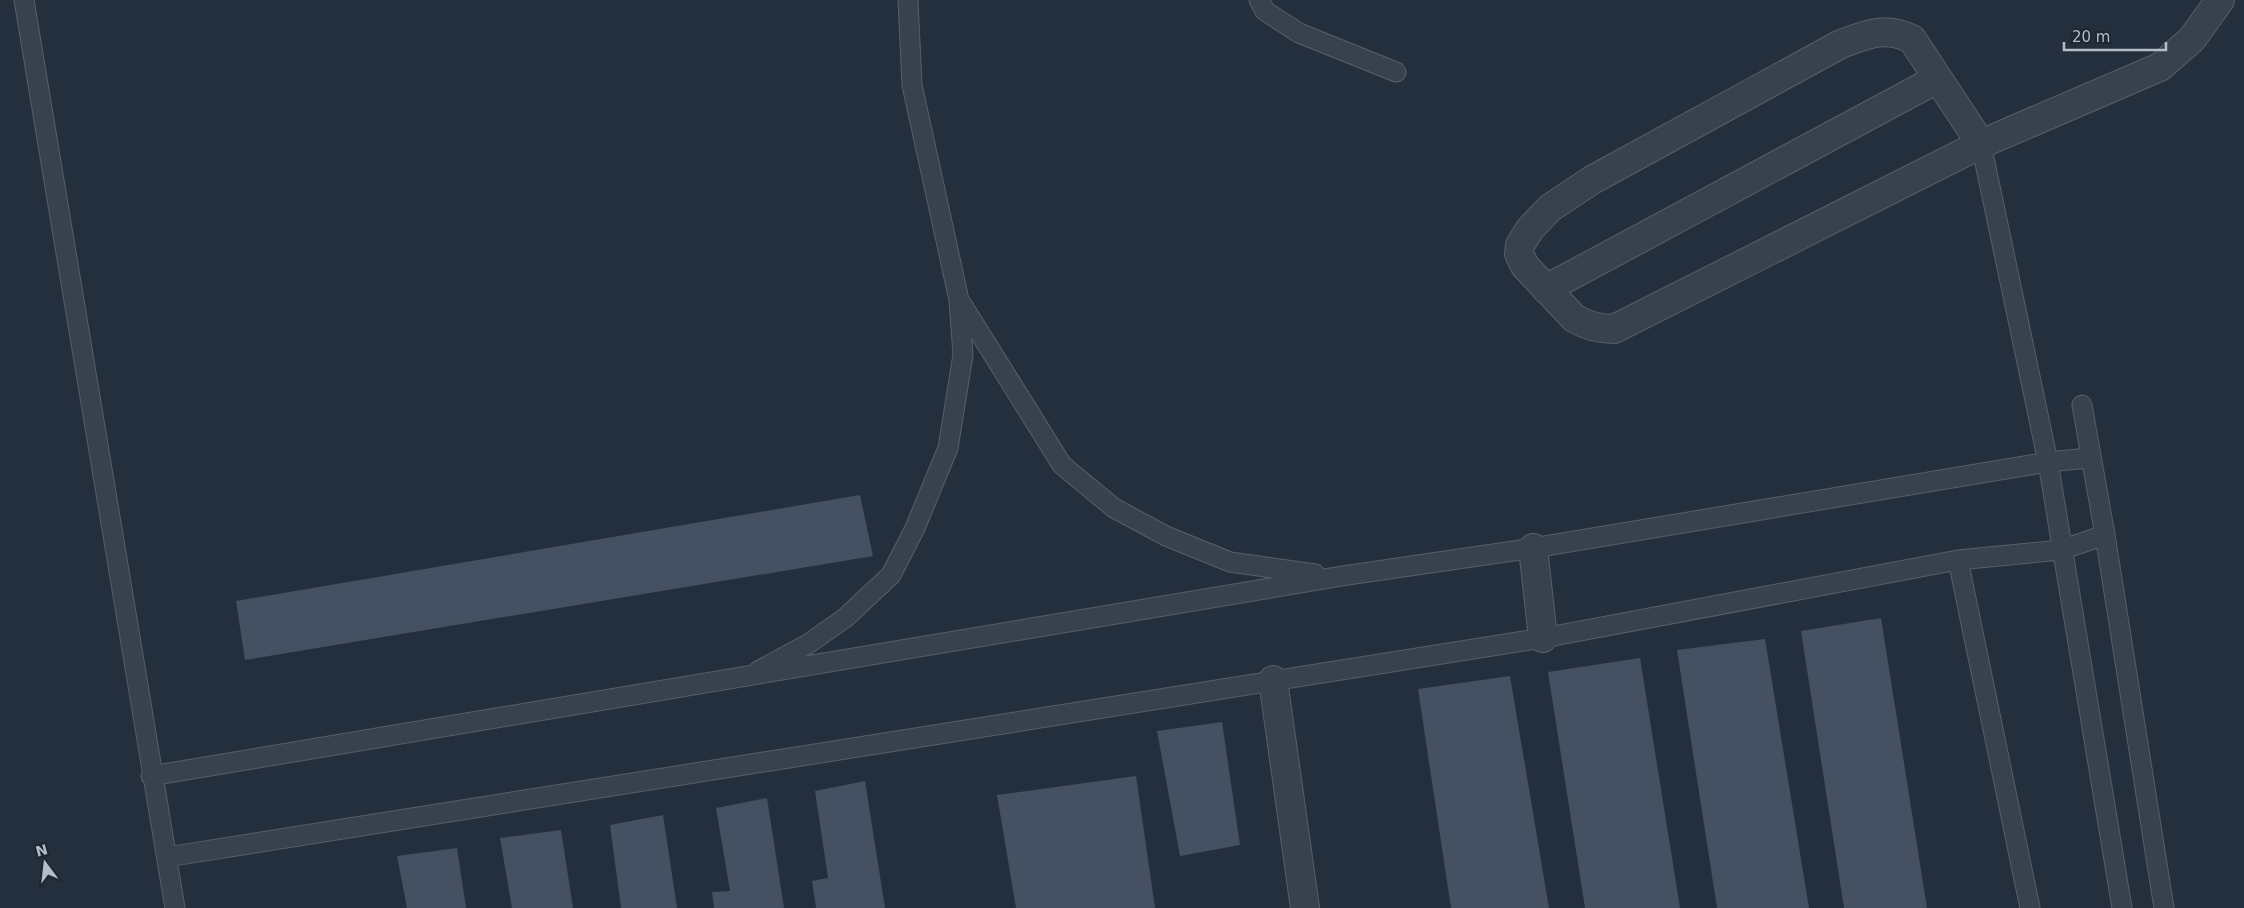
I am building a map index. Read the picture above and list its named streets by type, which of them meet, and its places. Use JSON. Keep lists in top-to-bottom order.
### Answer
{
  "scale_bar": "20 m",
  "north": "top"
}
